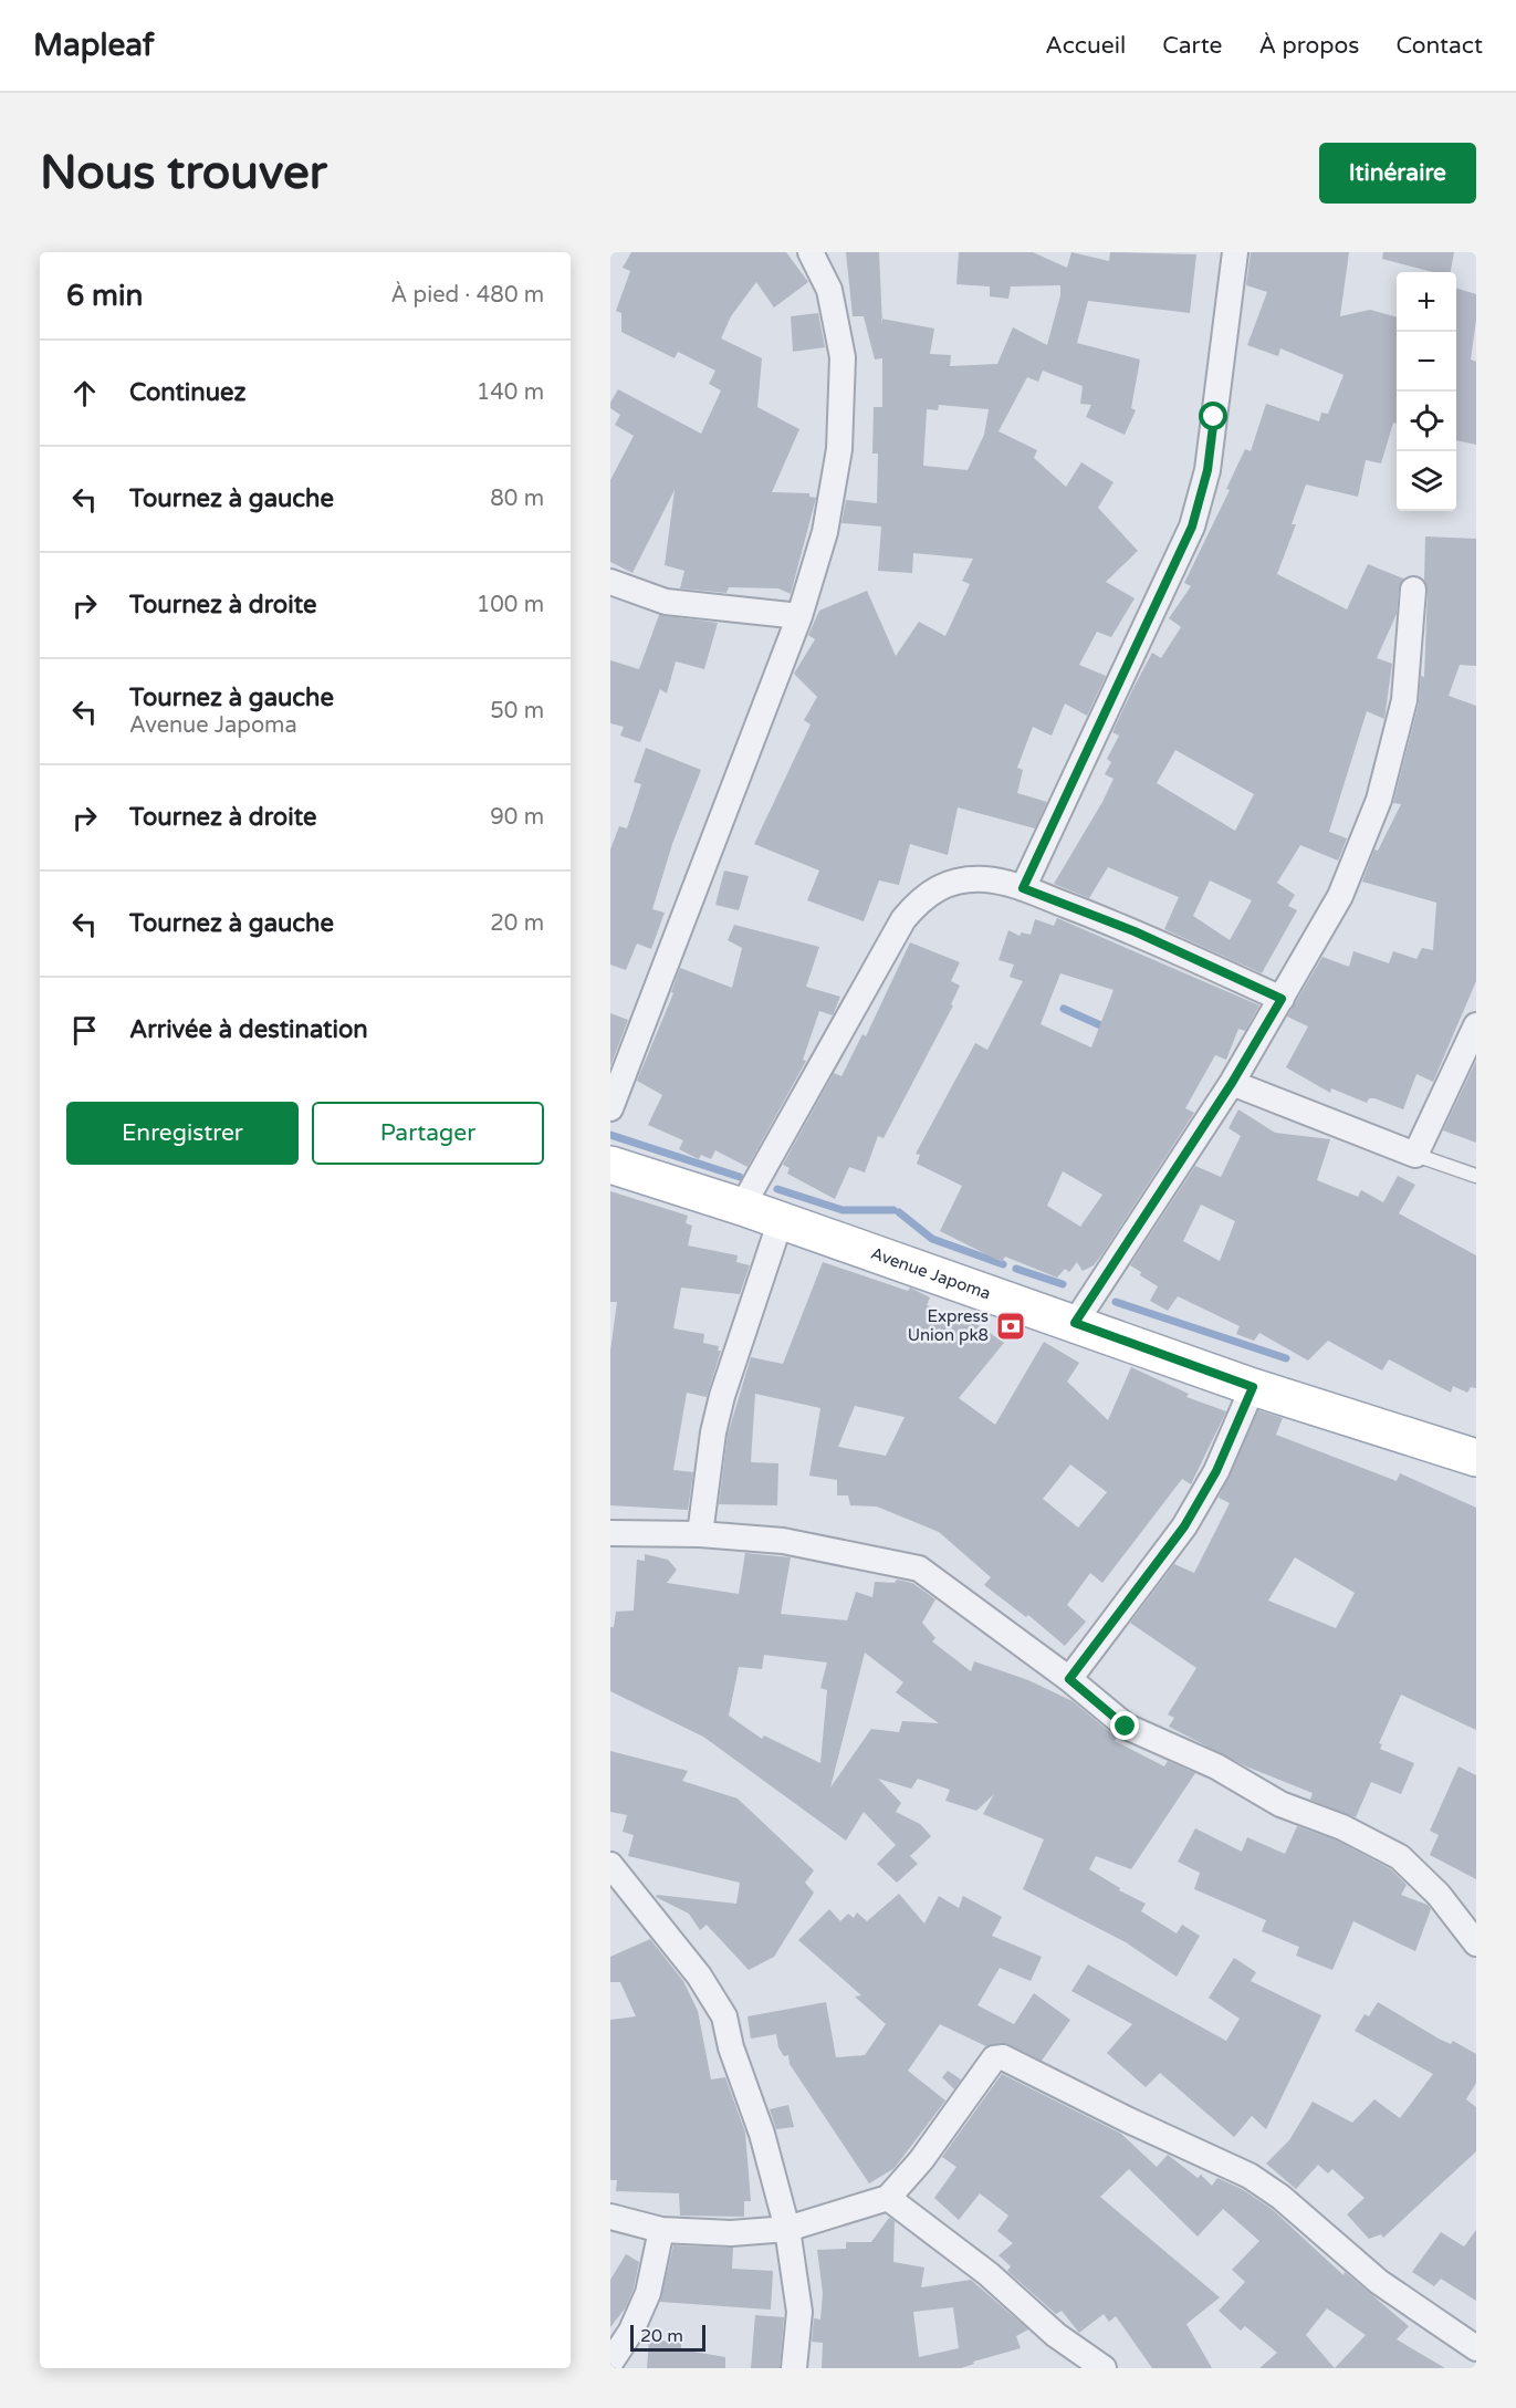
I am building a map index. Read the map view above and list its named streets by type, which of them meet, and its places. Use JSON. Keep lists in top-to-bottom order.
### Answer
{
  "streets": {
    "main road": ["Avenue Japoma"]
  },
  "places": {
    "bank": ["Express Union pk8"]
  },
  "scale_bar": "20 m",
  "page": {
    "header": "Mapleaf",
    "nav": [
      "Accueil",
      "Carte",
      "À propos",
      "Contact"
    ],
    "buttons": [
      "Itinéraire",
      ["Enregistrer", "Partager"]
    ],
    "title": "Nous trouver",
    "heading": ["6 min", "À pied · 480 m"],
    "map_buttons": ["+", "−"],
    "list": [
      ["Continuez", "140 m"],
      ["Tournez à gauche", "80 m"],
      ["Tournez à droite", "100 m"],
      ["Tournez à gauche", "Avenue Japoma", "50 m"],
      ["Tournez à droite", "90 m"],
      ["Tournez à gauche", "20 m"],
      "Arrivée à destination"
    ],
    "scale": "20 m"
  }
}
